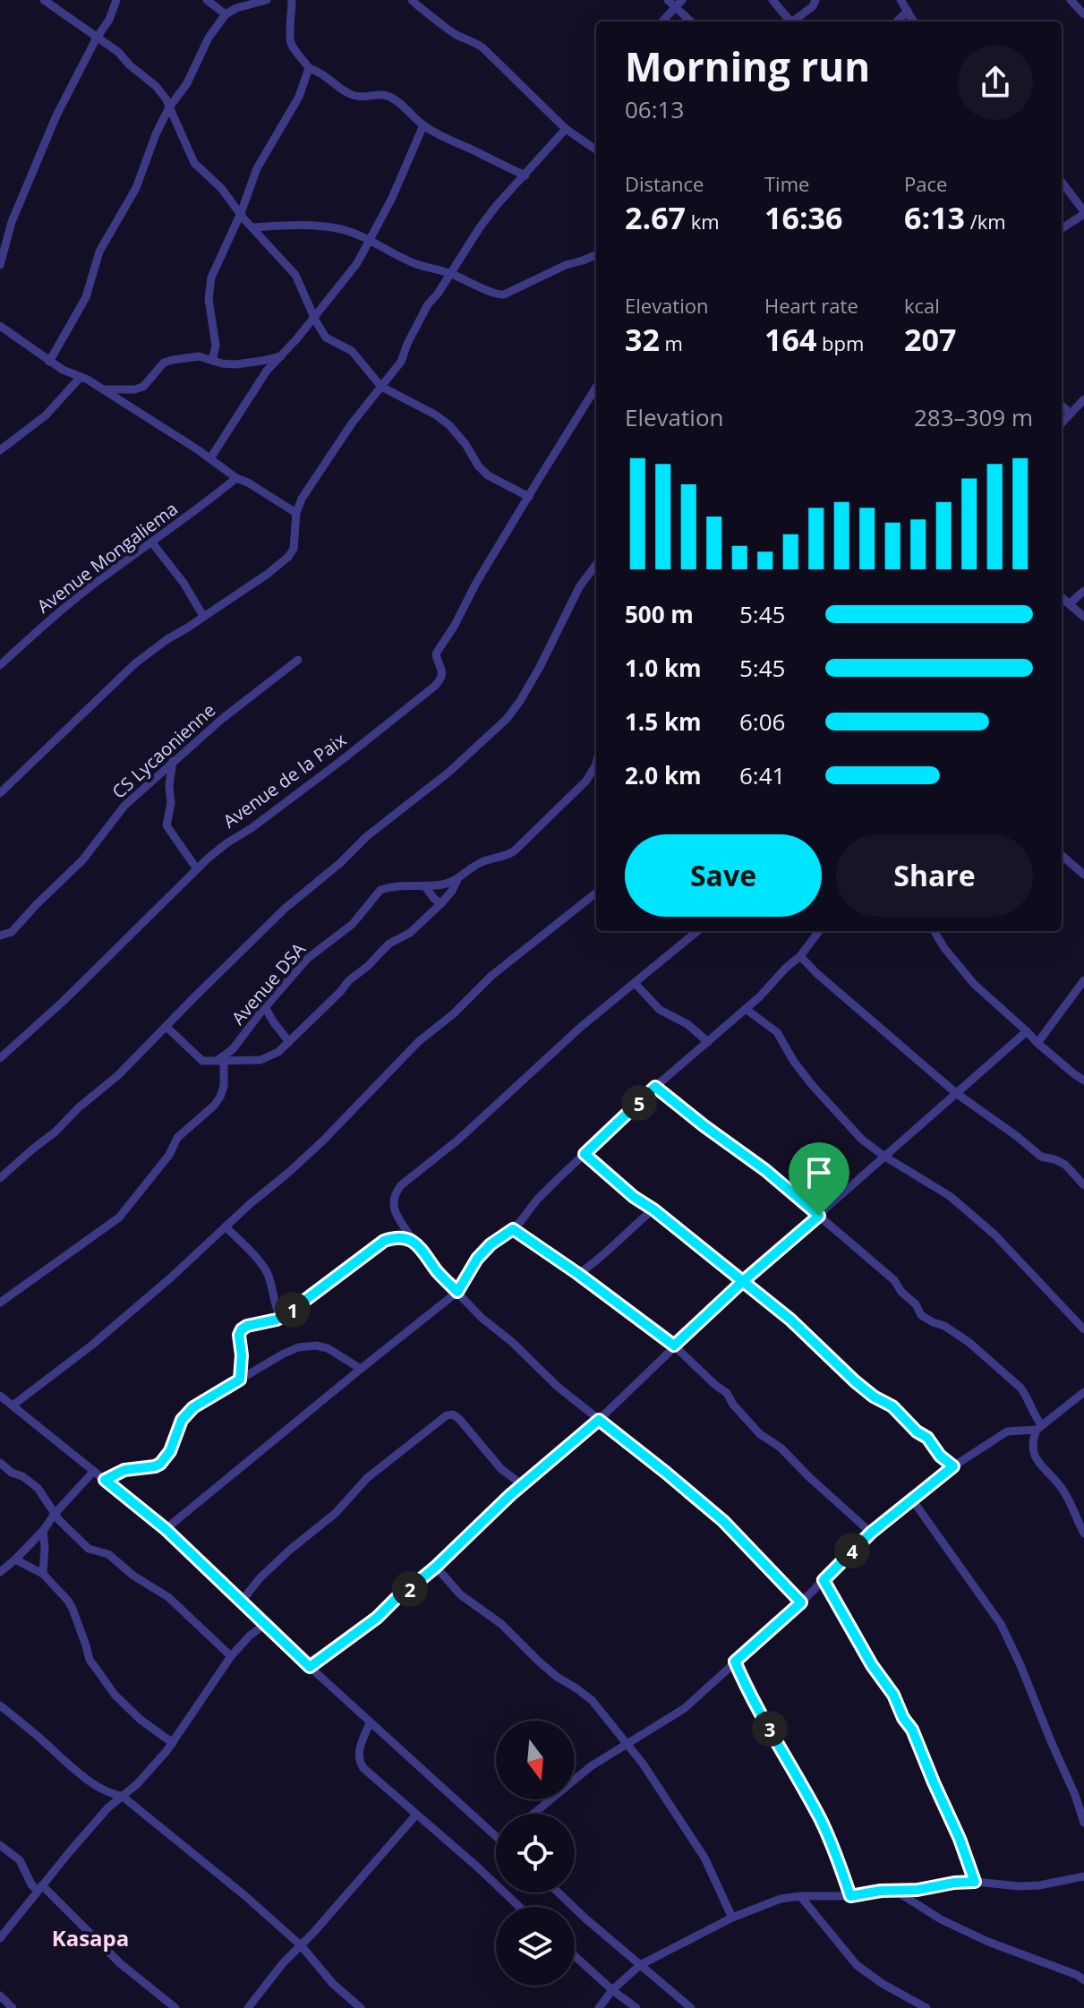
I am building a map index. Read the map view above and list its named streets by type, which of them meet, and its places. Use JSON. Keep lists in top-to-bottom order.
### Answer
{
  "streets": {
    "street": [
      "Avenue Mongaliema",
      "CS Lycaonienne",
      "Avenue de la Paix",
      "Avenue DSA"
    ]
  },
  "districts": ["Kasapa"],
  "north": "bottom",
  "page": {
    "heading": ["Morning run", "06:13"],
    "stats": [
      ["Distance", "2.67 km"],
      ["Time", "16:36"],
      ["Pace", "6:13 /km"],
      ["Elevation", "32 m"],
      ["Heart rate", "164 bpm"],
      ["kcal", "207"]
    ],
    "chart": ["Elevation", "283–309 m"],
    "list": [
      {
        "name": "500 m",
        "note": "5:45"
      },
      {
        "name": "1.0 km",
        "note": "5:45"
      },
      {
        "name": "1.5 km",
        "note": "6:06"
      },
      {
        "name": "2.0 km",
        "note": "6:41"
      }
    ],
    "buttons": ["Save", "Share"],
    "pins": [
      "5",
      "1",
      "4",
      "2",
      "3"
    ]
  }
}
